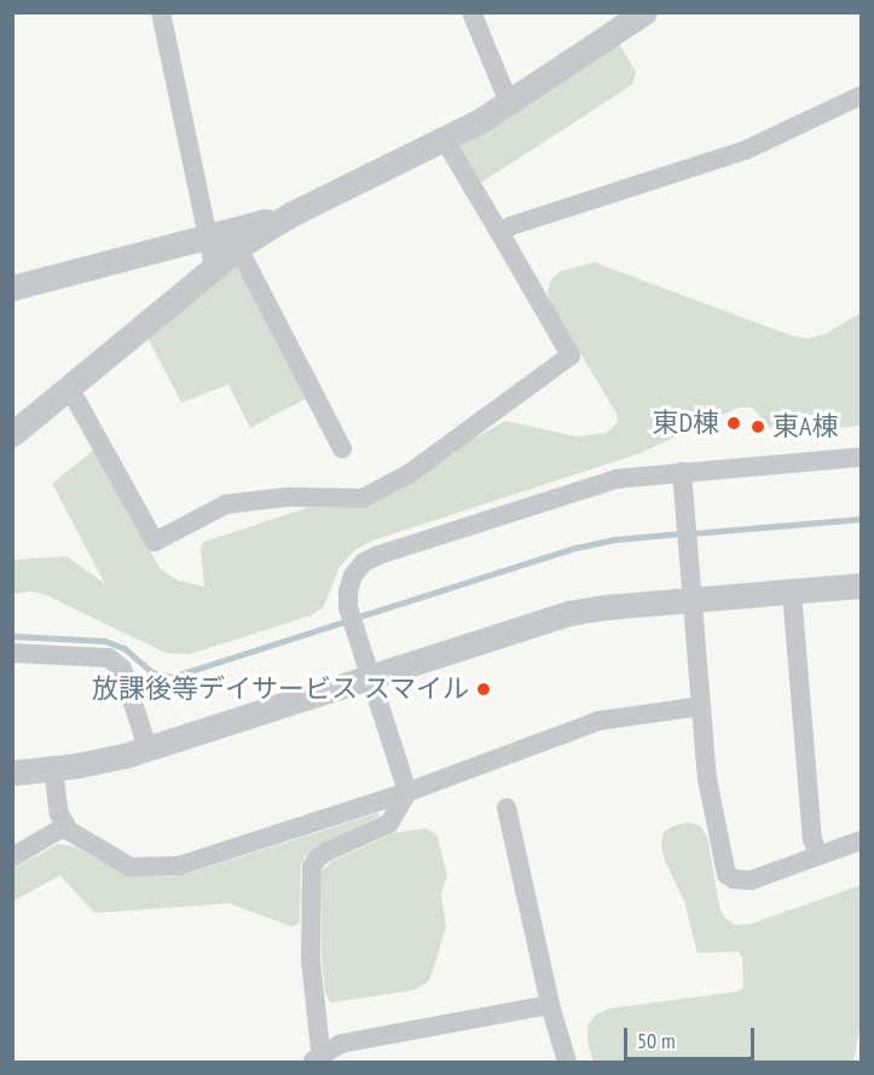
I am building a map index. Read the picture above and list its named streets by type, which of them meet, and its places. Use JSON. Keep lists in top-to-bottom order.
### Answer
{
  "places": ["東D棟", "東A棟", "放課後等デイサービス スマイル"],
  "scale_bar": "50 m"
}
